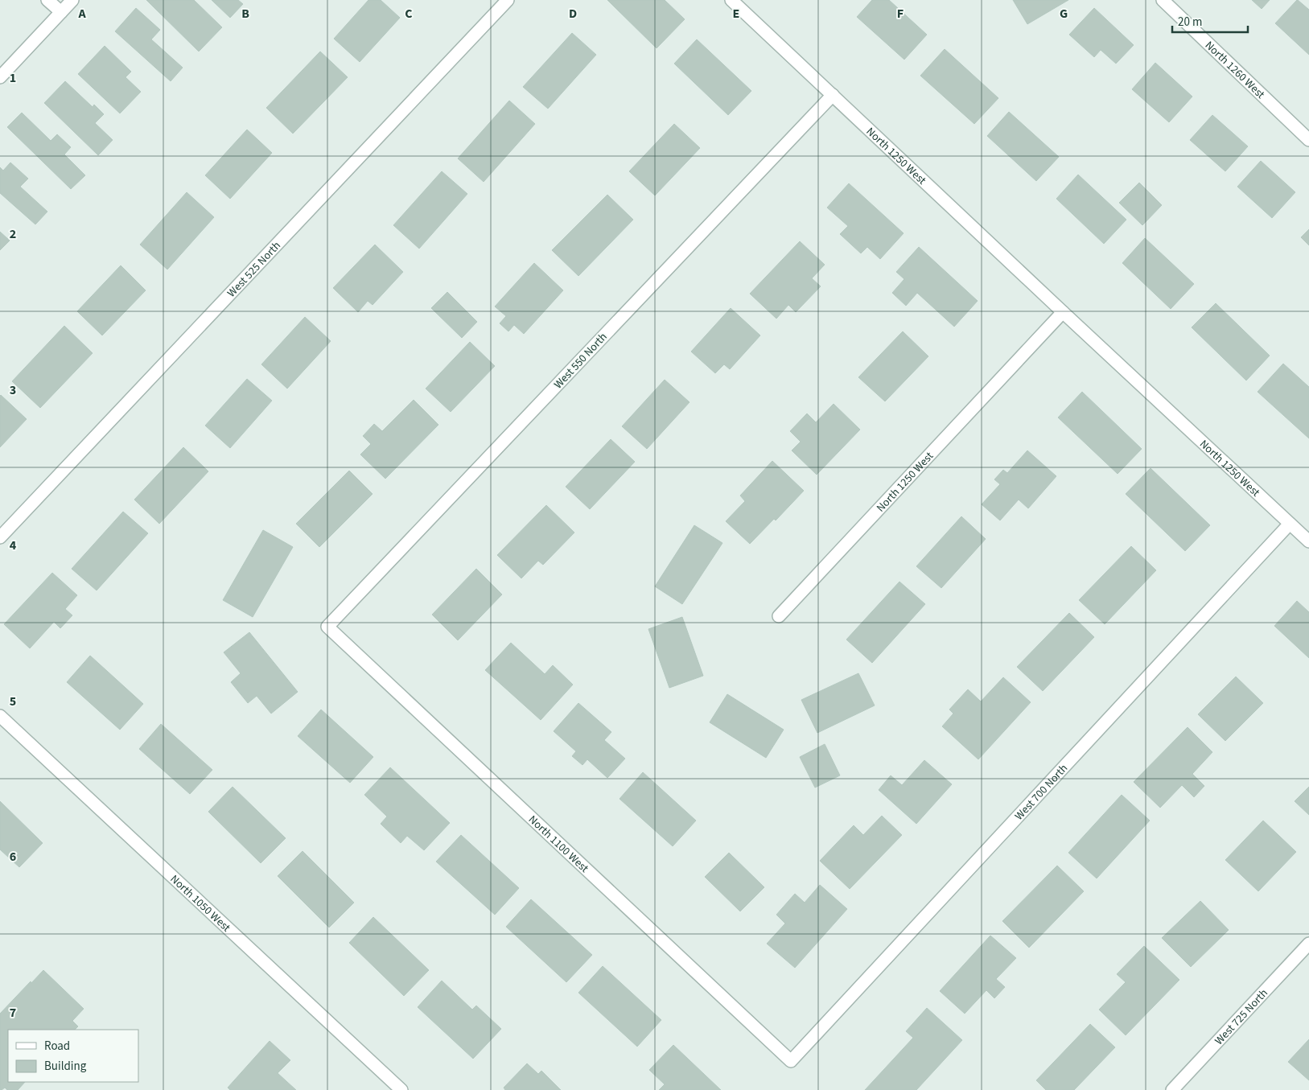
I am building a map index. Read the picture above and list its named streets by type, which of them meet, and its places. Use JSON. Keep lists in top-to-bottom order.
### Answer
{
  "streets": {
    "street": [
      "North 1260 West",
      "North 1250 West",
      "West 525 North",
      "West 550 North",
      "West 700 North",
      "North 1100 West",
      "North 1050 West",
      "West 725 North"
    ]
  },
  "crossings": [
    ["North 1250 West", "West 550 North"],
    ["North 1250 West", "West 700 North"],
    ["West 550 North", "North 1100 West"],
    ["West 700 North", "North 1100 West"]
  ],
  "legend": ["Road", "Building"],
  "scale_bar": "20 m",
  "grid": {
    "columns": [
      "A",
      "B",
      "C",
      "D",
      "E",
      "F",
      "G"
    ],
    "rows": [
      "1",
      "2",
      "3",
      "4",
      "5",
      "6",
      "7"
    ]
  }
}
